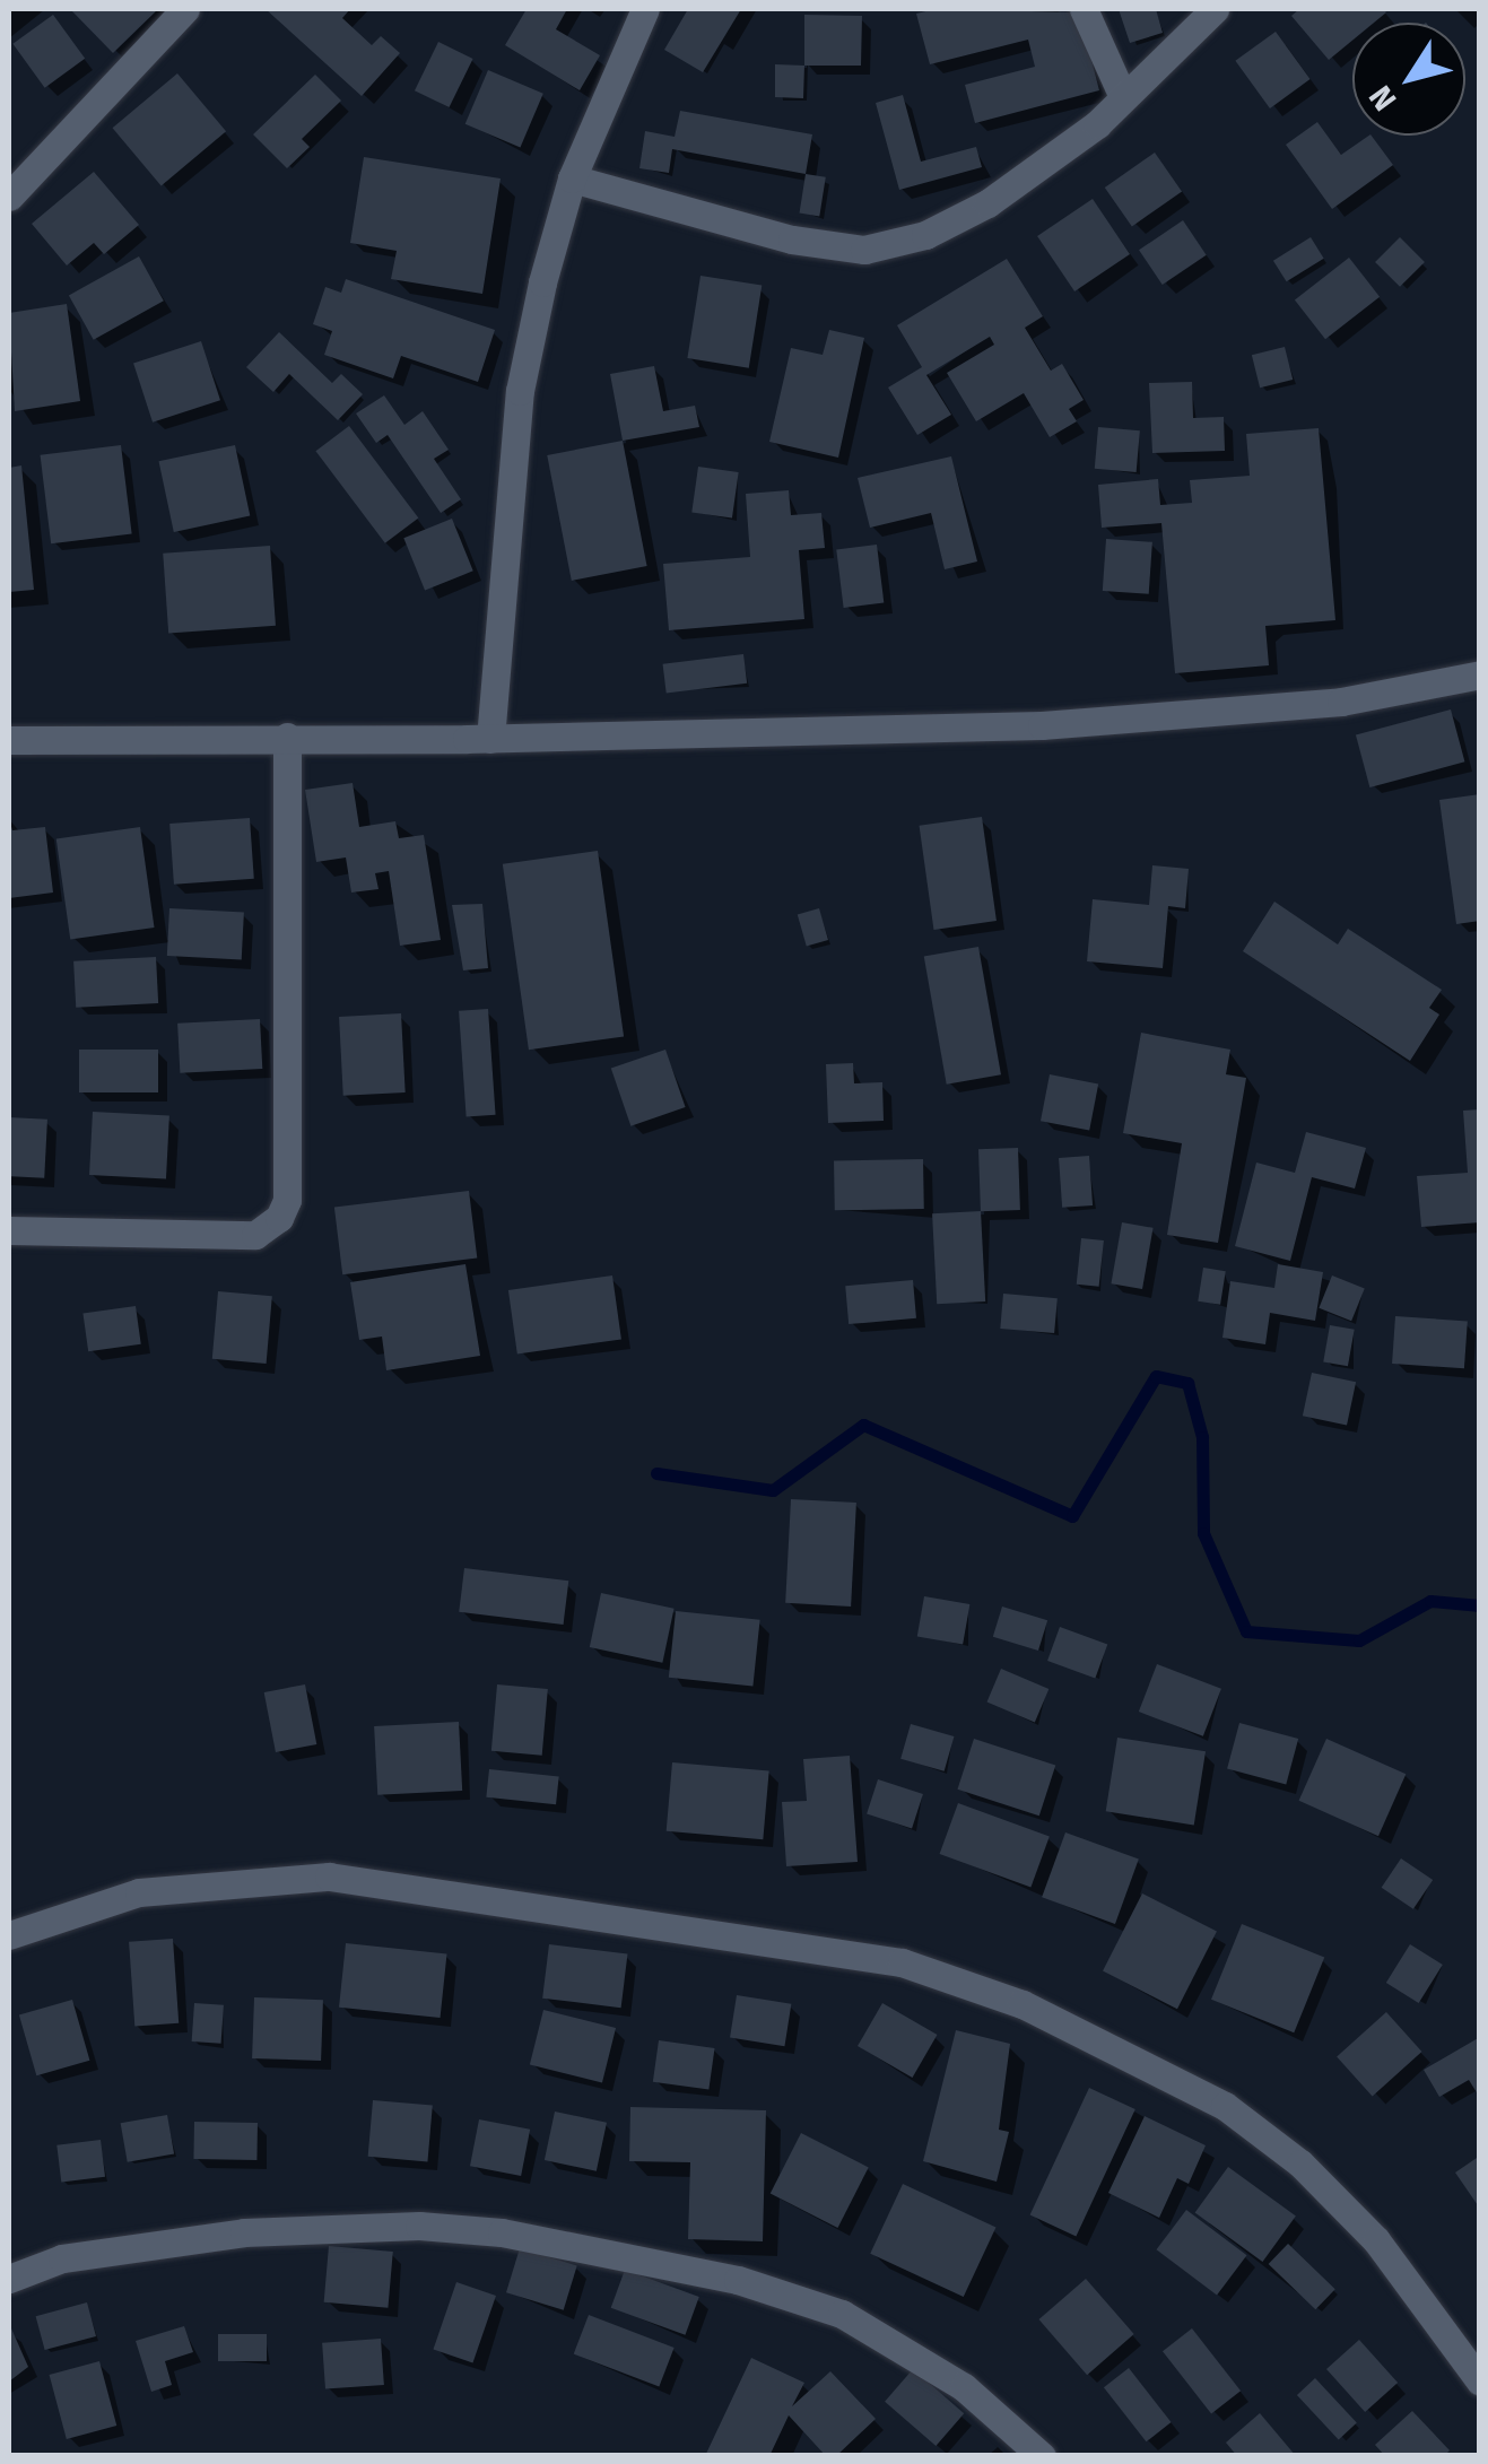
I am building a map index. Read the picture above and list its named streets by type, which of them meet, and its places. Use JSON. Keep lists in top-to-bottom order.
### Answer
{
  "north": "bottom left"
}
